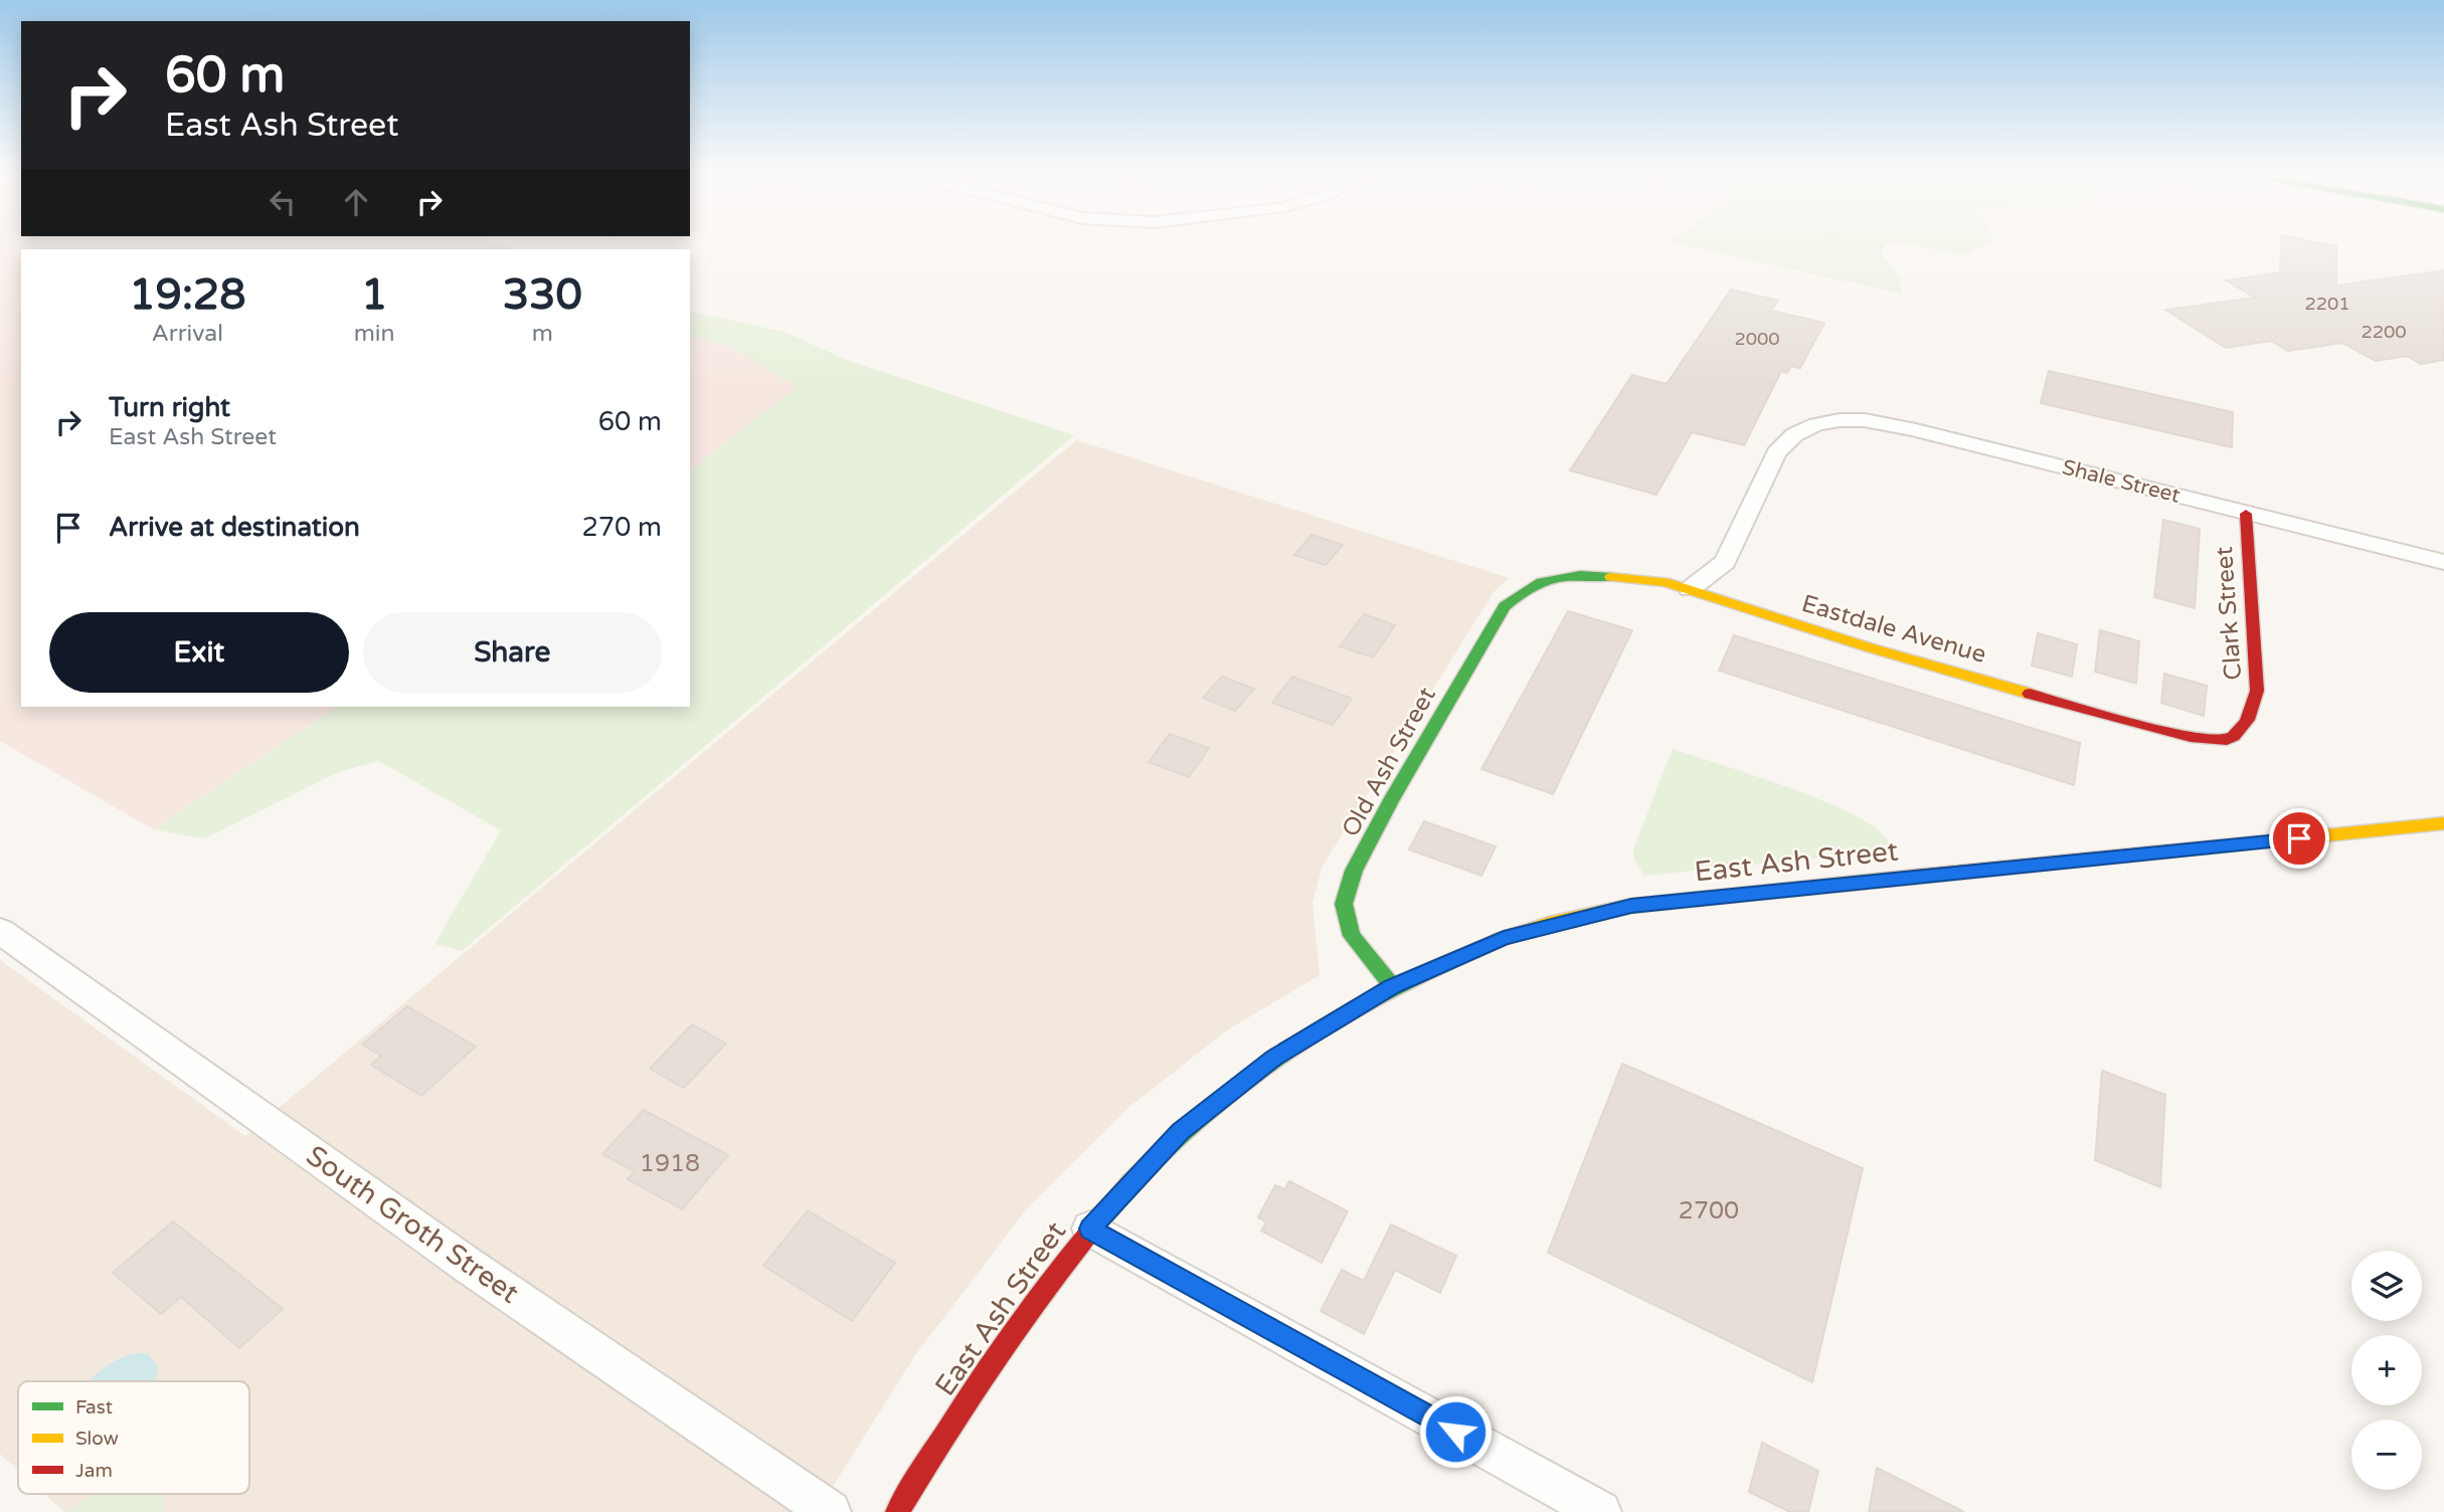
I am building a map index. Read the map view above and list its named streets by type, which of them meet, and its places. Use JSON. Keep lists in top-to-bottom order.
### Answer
{
  "streets": {
    "street": [
      "Shale Street",
      "Clark Street",
      "Eastdale Avenue",
      "Old Ash Street",
      "East Ash Street",
      "South Groth Street"
    ]
  },
  "crossings": [
    ["Shale Street", "Clark Street"],
    ["Shale Street", "Eastdale Avenue"],
    ["Clark Street", "Eastdale Avenue"],
    ["Eastdale Avenue", "Old Ash Street"],
    ["Old Ash Street", "East Ash Street"]
  ],
  "house_numbers": [
    "2201",
    "2200",
    "2000",
    "1918",
    "2700"
  ],
  "legend": ["Fast", "Slow", "Jam"],
  "page": {
    "turn": ["60 m", "East Ash Street"],
    "eta": [
      "19:28",
      "Arrival",
      "1",
      "min",
      "330",
      "m"
    ],
    "list": [
      {
        "name": "Turn right",
        "note": "East Ash Street",
        "value": "60 m"
      },
      {
        "name": "Arrive at destination",
        "value": "270 m"
      }
    ],
    "buttons": ["Exit", "Share"],
    "map_buttons": ["+", "−"]
  }
}
